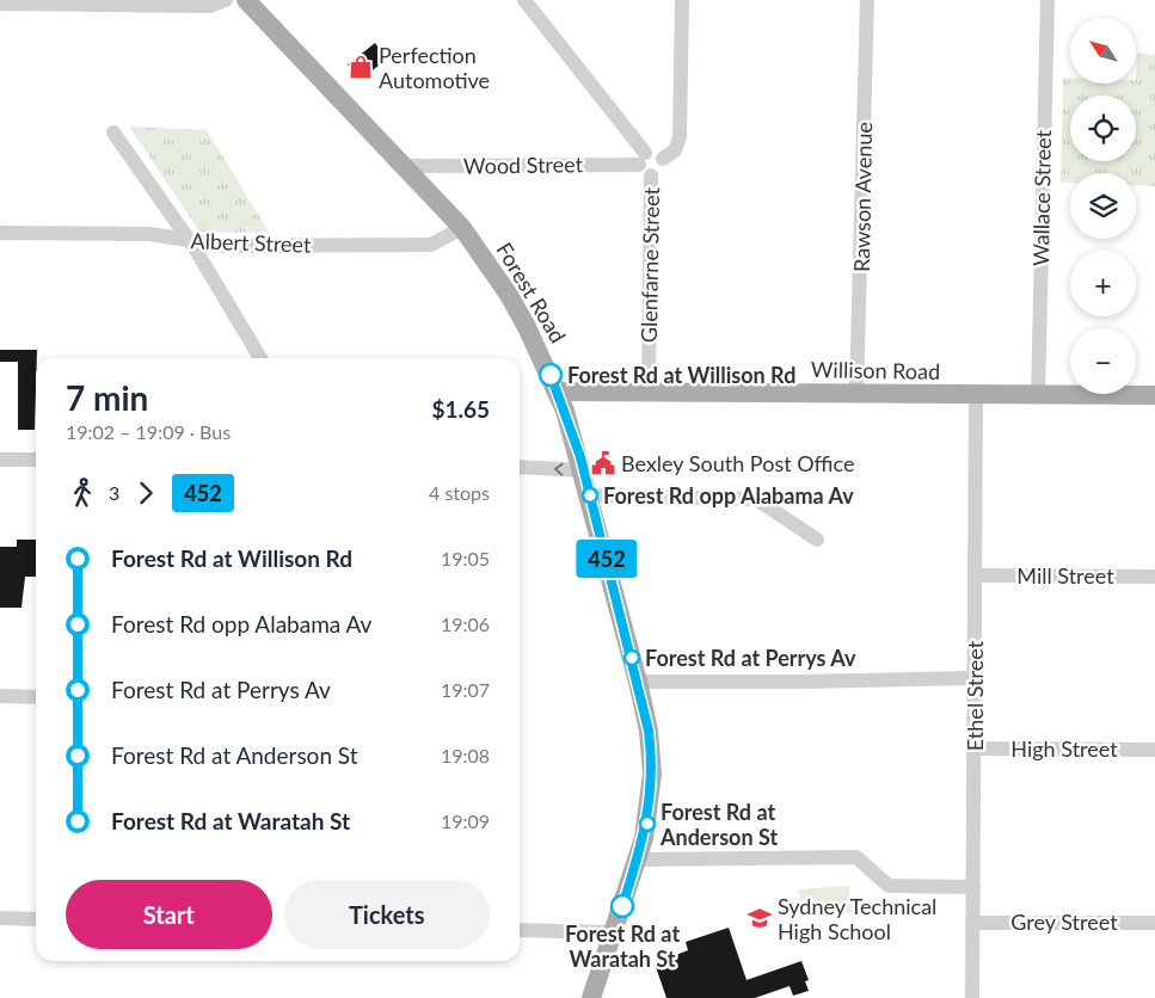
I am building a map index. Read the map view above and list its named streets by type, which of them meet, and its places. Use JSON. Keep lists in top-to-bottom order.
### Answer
{
  "streets": {
    "main road": ["Forest Road", "Willison Road"],
    "street": [
      "Wood Street",
      "Rawson Avenue",
      "Wallace Street",
      "Albert Street",
      "Glenfarne Street",
      "Mill Street",
      "Ethel Street",
      "High Street",
      "Grey Street"
    ]
  },
  "crossings": [
    ["Wood Street", "Glenfarne Street"],
    ["Wood Street", "Forest Road"],
    ["Rawson Avenue", "Willison Road"],
    ["Wallace Street", "Willison Road"],
    ["Albert Street", "Forest Road"],
    ["Glenfarne Street", "Willison Road"],
    ["Forest Road", "Willison Road"],
    ["Willison Road", "Ethel Street"],
    ["Mill Street", "Ethel Street"],
    ["Ethel Street", "High Street"],
    ["Ethel Street", "Grey Street"]
  ],
  "places": {
    "shop": ["Perfection Automotive"],
    "other": [
      "Forest Rd at Willison Rd",
      "Forest Rd opp Alabama Av",
      "Forest Rd at Perrys Av",
      "Forest Rd at Anderson St",
      "Forest Rd at Waratah St"
    ],
    "public building": ["Bexley South Post Office"],
    "school or university": ["Sydney Technical High School"]
  },
  "lines": ["bus line 452"],
  "north": "top left",
  "page": {
    "on_map": "452",
    "map_buttons": ["+", "−"],
    "heading": ["7 min", "19:02 – 19:09 · Bus", "$1.65"],
    "legs": ["3", "452", "4 stops"],
    "list": [
      {
        "name": "Forest Rd at Willison Rd",
        "value": "19:05"
      },
      {
        "name": "Forest Rd opp Alabama Av",
        "value": "19:06"
      },
      {
        "name": "Forest Rd at Perrys Av",
        "value": "19:07"
      },
      {
        "name": "Forest Rd at Anderson St",
        "value": "19:08"
      },
      {
        "name": "Forest Rd at Waratah St",
        "value": "19:09"
      }
    ],
    "buttons": ["Start", "Tickets"]
  }
}
